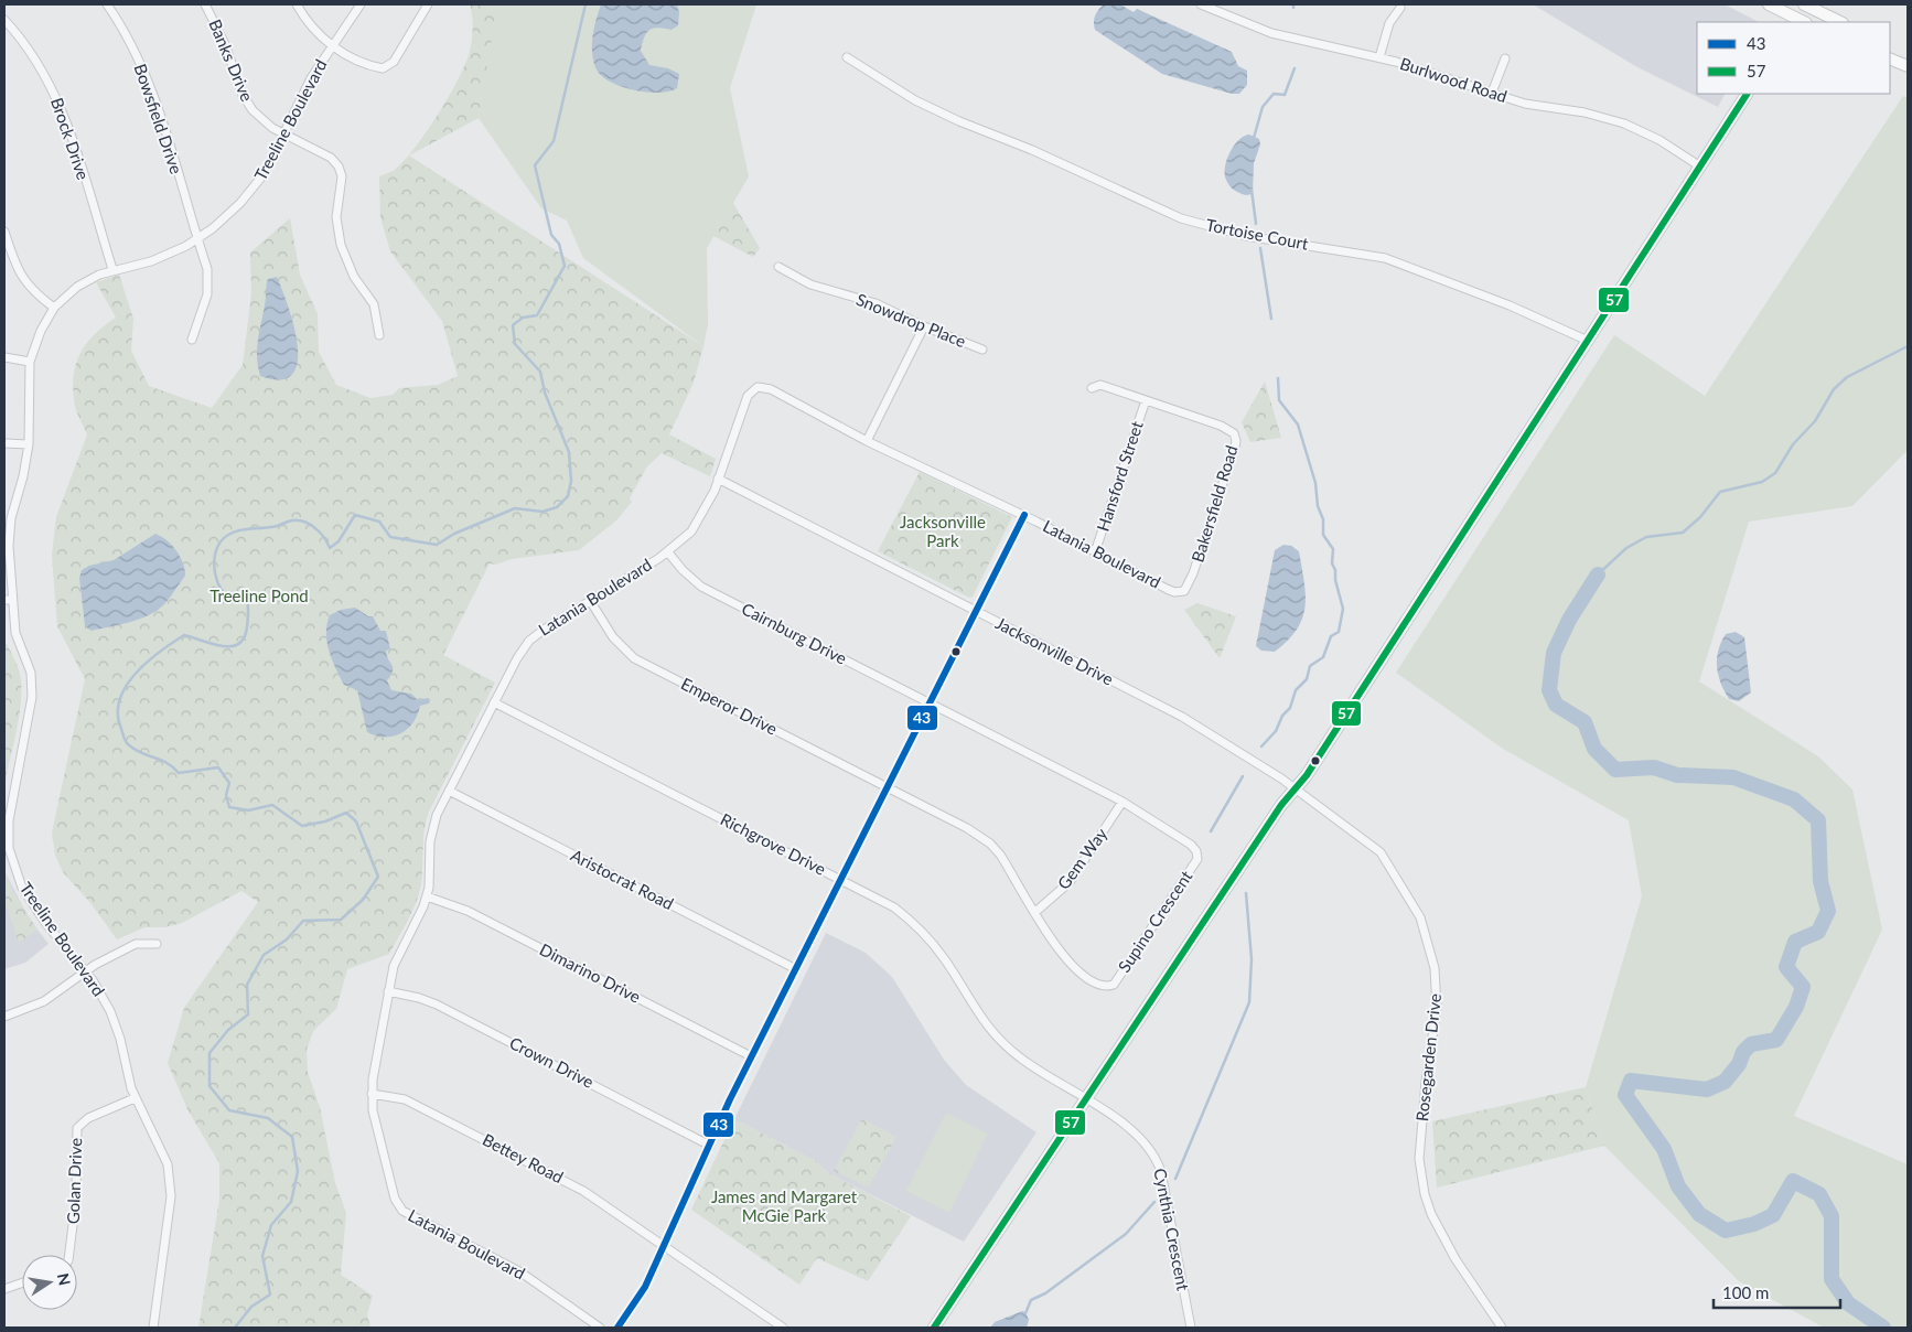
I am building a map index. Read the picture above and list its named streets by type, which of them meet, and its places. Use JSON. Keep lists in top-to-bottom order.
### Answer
{
  "streets": {
    "street": [
      "Banks Drive",
      "Burlwood Road",
      "Bowsfield Drive",
      "Treeline Boulevard",
      "Brock Drive",
      "Tortoise Court",
      "Snowdrop Place",
      "Hansford Street",
      "Bakersfield Road",
      "Latania Boulevard",
      "Cairnburg Drive",
      "Jacksonville Drive",
      "Emperor Drive",
      "Richgrove Drive",
      "Gem Way",
      "Aristocrat Road",
      "Supino Crescent",
      "Dimarino Drive",
      "Rosegarden Drive",
      "Crown Drive",
      "Bettey Road",
      "Golan Drive",
      "Cynthia Crescent"
    ]
  },
  "crossings": [
    ["Banks Drive", "Treeline Boulevard"],
    ["Bowsfield Drive", "Treeline Boulevard"],
    ["Treeline Boulevard", "Brock Drive"],
    ["Treeline Boulevard", "Golan Drive"],
    ["Hansford Street", "Bakersfield Road"],
    ["Hansford Street", "Latania Boulevard"],
    ["Bakersfield Road", "Latania Boulevard"],
    ["Latania Boulevard", "Cairnburg Drive"],
    ["Latania Boulevard", "Jacksonville Drive"],
    ["Latania Boulevard", "Emperor Drive"],
    ["Latania Boulevard", "Richgrove Drive"],
    ["Latania Boulevard", "Aristocrat Road"],
    ["Latania Boulevard", "Dimarino Drive"],
    ["Latania Boulevard", "Crown Drive"],
    ["Latania Boulevard", "Bettey Road"],
    ["Cairnburg Drive", "Supino Crescent"],
    ["Jacksonville Drive", "Rosegarden Drive"],
    ["Emperor Drive", "Supino Crescent"],
    ["Richgrove Drive", "Cynthia Crescent"],
    ["Gem Way", "Supino Crescent"]
  ],
  "parks": ["Jacksonville Park", "Treeline Pond", "James and Margaret McGie Park"],
  "lines": ["transit line 57", "transit line 43"],
  "legend": ["43", "57"],
  "scale_bar": "100 m",
  "north": "right"
}
